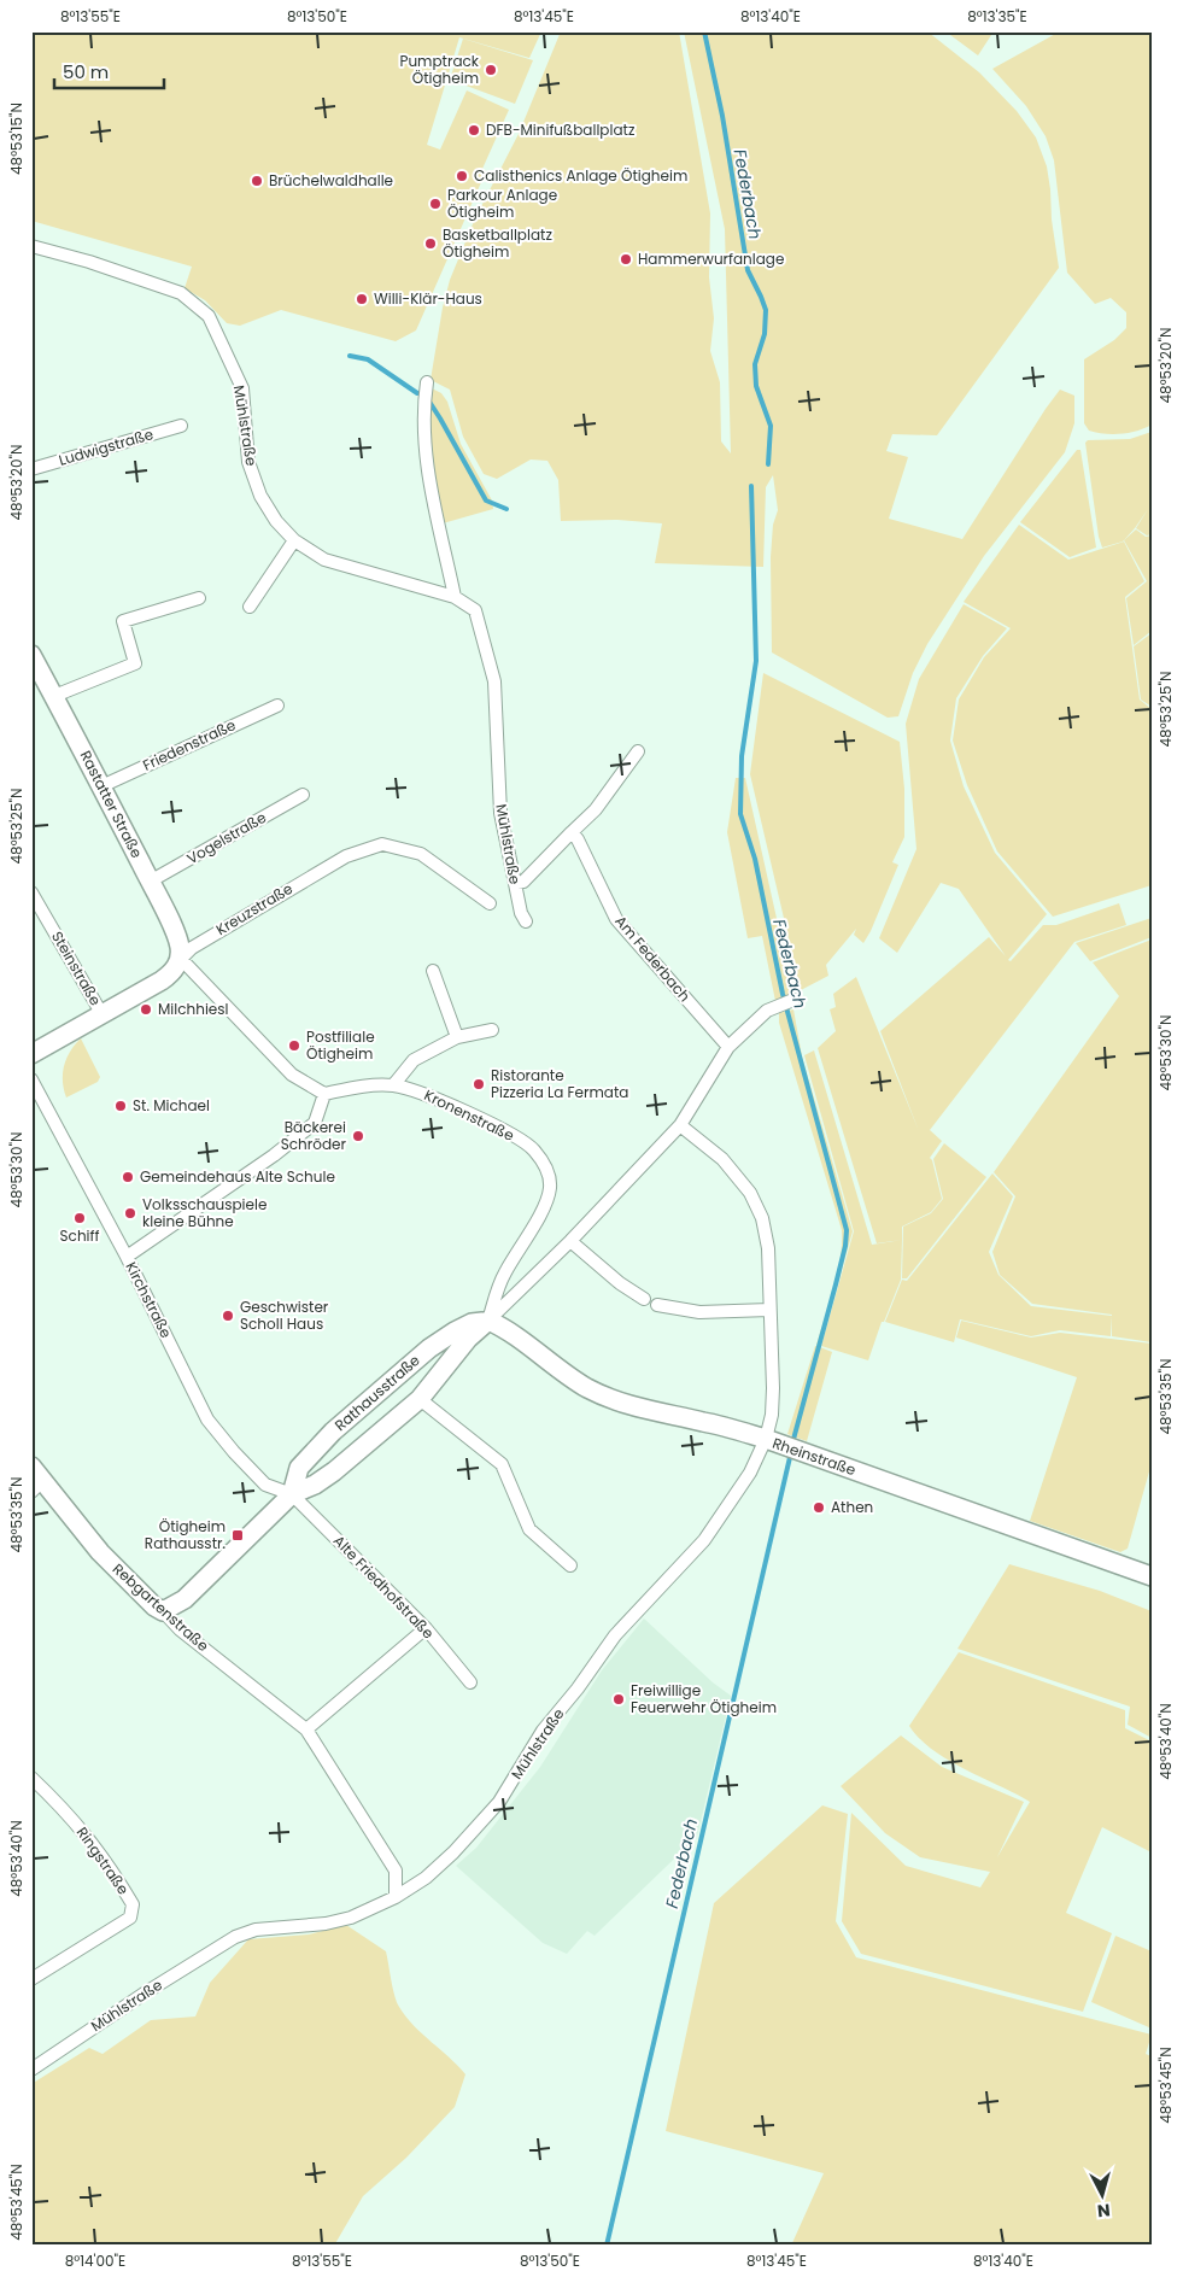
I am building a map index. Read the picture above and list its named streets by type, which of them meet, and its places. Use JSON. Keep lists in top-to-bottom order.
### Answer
{
  "streets": {
    "street": [
      "Mühlstraße",
      "Ludwigstraße",
      "Friedenstraße",
      "Rastatter Straße",
      "Vogelstraße",
      "Kreuzstraße",
      "Am Federbach",
      "Steinstraße",
      "Kronenstraße",
      "Kirchstraße",
      "Rathausstraße",
      "Rheinstraße",
      "Alte Friedhofstraße",
      "Rebgartenstraße",
      "Ringstraße"
    ]
  },
  "crossings": [
    ["Mühlstraße", "Rathausstraße"],
    ["Mühlstraße", "Rheinstraße"],
    ["Mühlstraße", "Rebgartenstraße"],
    ["Friedenstraße", "Rastatter Straße"],
    ["Rastatter Straße", "Vogelstraße"],
    ["Rastatter Straße", "Kreuzstraße"],
    ["Kreuzstraße", "Steinstraße"],
    ["Kronenstraße", "Rathausstraße"],
    ["Kronenstraße", "Rheinstraße"],
    ["Kirchstraße", "Rathausstraße"],
    ["Kirchstraße", "Alte Friedhofstraße"],
    ["Rathausstraße", "Rheinstraße"],
    ["Rathausstraße", "Alte Friedhofstraße"],
    ["Rathausstraße", "Rebgartenstraße"]
  ],
  "water": ["Federbach"],
  "places": {
    "other": [
      "Pumptrack Ötigheim",
      "DFB-Minifußballplatz",
      "Calisthenics Anlage Ötigheim",
      "Brüchelwaldhalle",
      "Parkour Anlage Ötigheim",
      "Basketballplatz Ötigheim",
      "Hammerwurfanlage",
      "Willi-Klär-Haus",
      "Milchhiesl",
      "Postfiliale Ötigheim",
      "Ristorante Pizzeria La Fermata",
      "St. Michael",
      "Bäckerei Schröder",
      "Gemeindehaus Alte Schule",
      "Volksschauspiele kleine Bühne",
      "Schiff",
      "Geschwister Scholl Haus",
      "Athen",
      "Freiwillige Feuerwehr Ötigheim"
    ],
    "transit": ["Ötigheim Rathausstr."]
  },
  "scale_bar": "50 m",
  "north": "bottom",
  "coordinates": [
    "8°13'55\"E",
    "8°13'50\"E",
    "8°13'45\"E",
    "8°13'40\"E",
    "8°13'35\"E",
    "48°53'15\"N",
    "48°53'20\"N",
    "48°53'25\"N",
    "48°53'30\"N",
    "48°53'35\"N",
    "48°53'40\"N",
    "48°53'45\"N",
    "8°14'00\"E"
  ]
}
